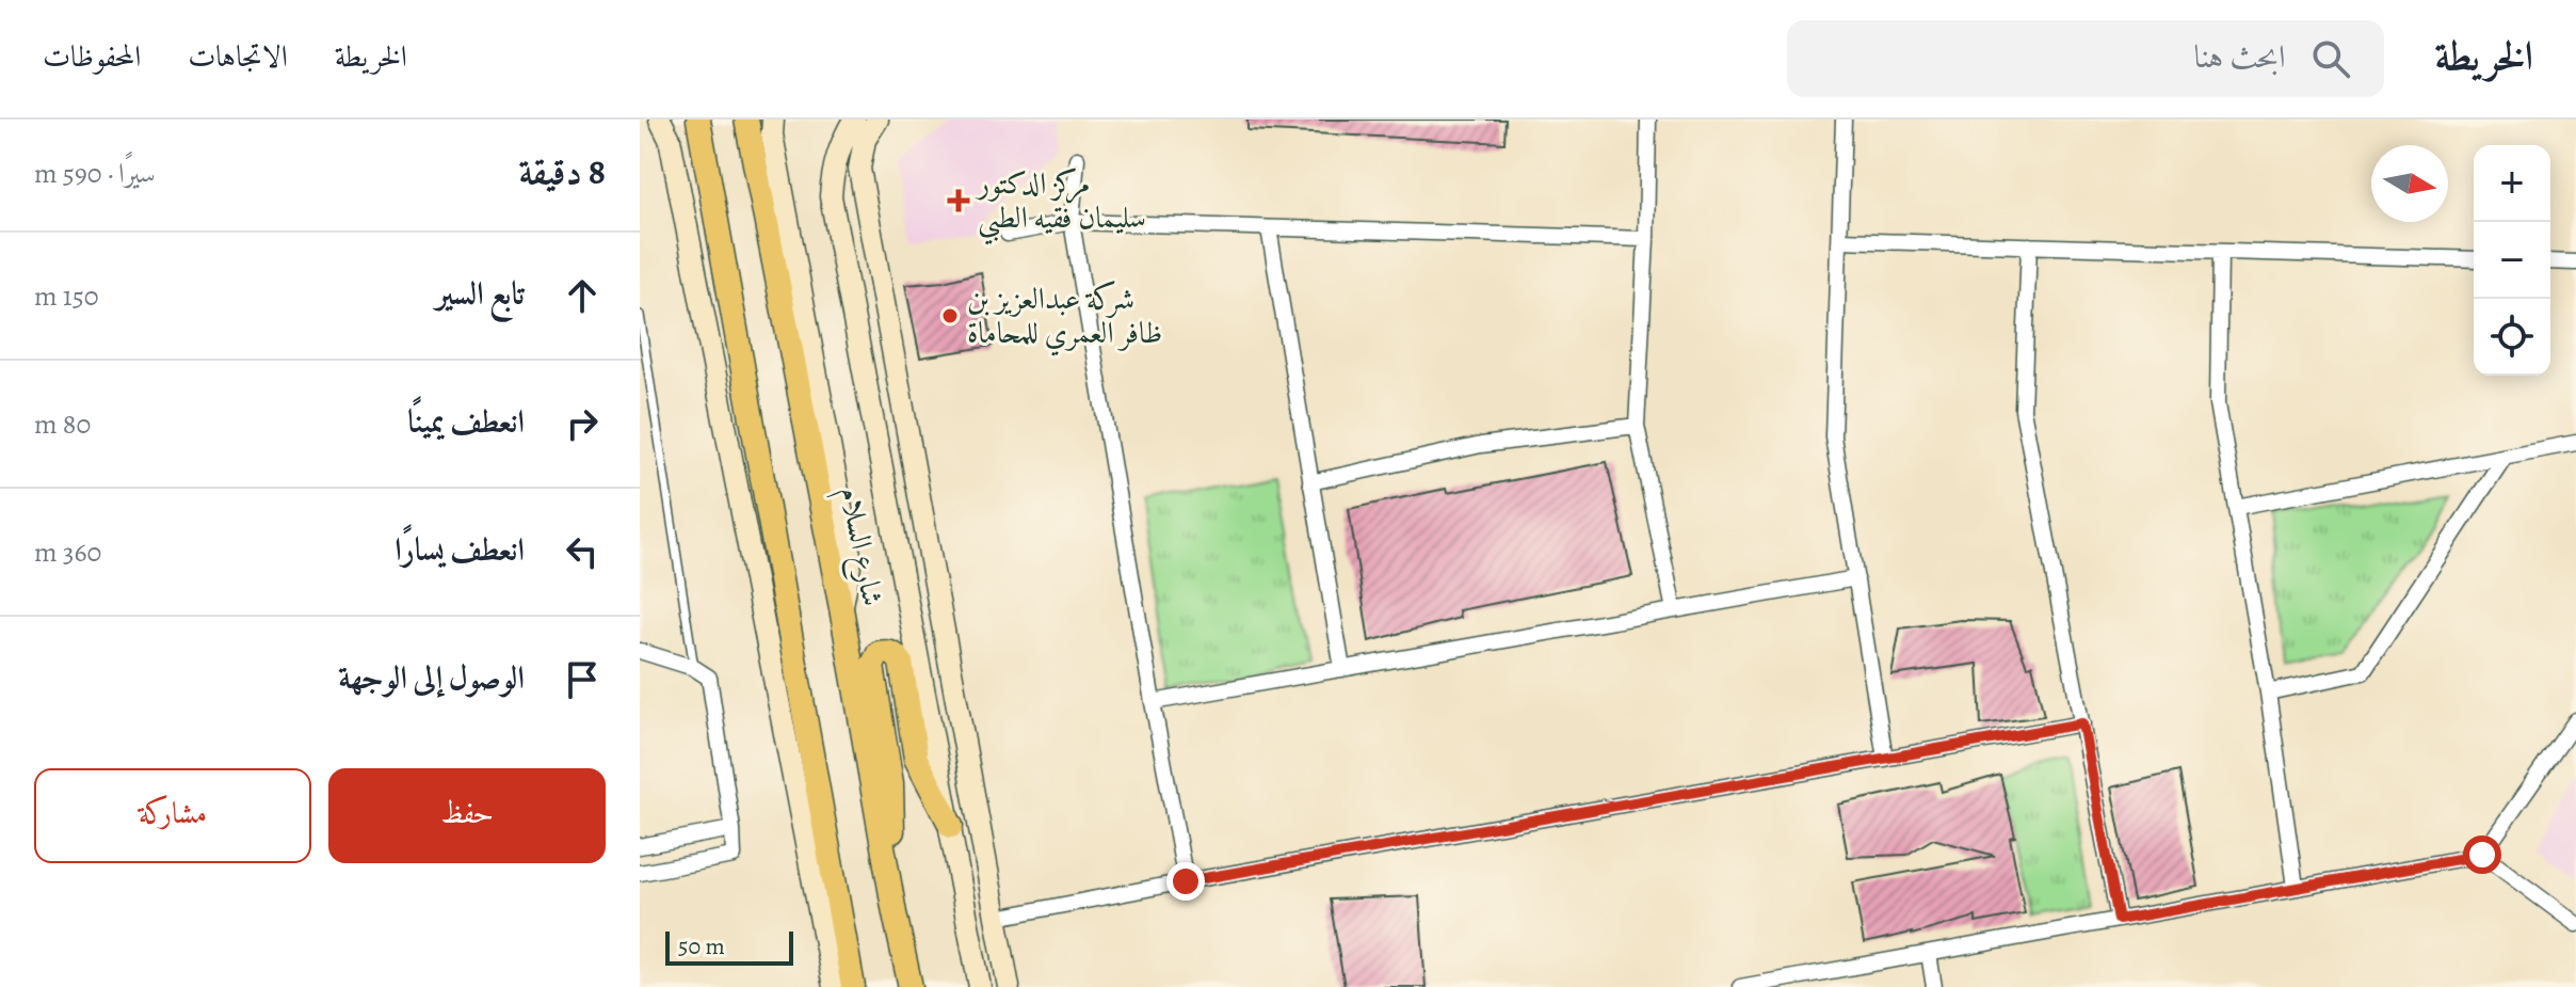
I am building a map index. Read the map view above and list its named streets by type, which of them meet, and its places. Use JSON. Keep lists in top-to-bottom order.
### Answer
{
  "streets": {
    "main road": ["شارع السلام"]
  },
  "places": {
    "health": ["مركز الدكتور سليمان فقيه الطبي"],
    "other": ["شركة عبدالعزيز بن ظافر العمري للمحاماة"]
  },
  "scale_bar": "50 m",
  "north": "right",
  "page": {
    "header": "الخريطة",
    "search": "ابحث هنا",
    "nav": ["الخريطة", "الاتجاهات", "المحفوظات"],
    "heading": ["8 دقيقة", "سيرًا · 590 m"],
    "map_buttons": ["+", "−"],
    "list": [
      ["تابع السير", "150 m"],
      ["انعطف يمينًا", "80 m"],
      ["انعطف يسارًا", "360 m"],
      "الوصول إلى الوجهة"
    ],
    "buttons": ["حفظ", "مشاركة"],
    "scale": "50 m"
  }
}
